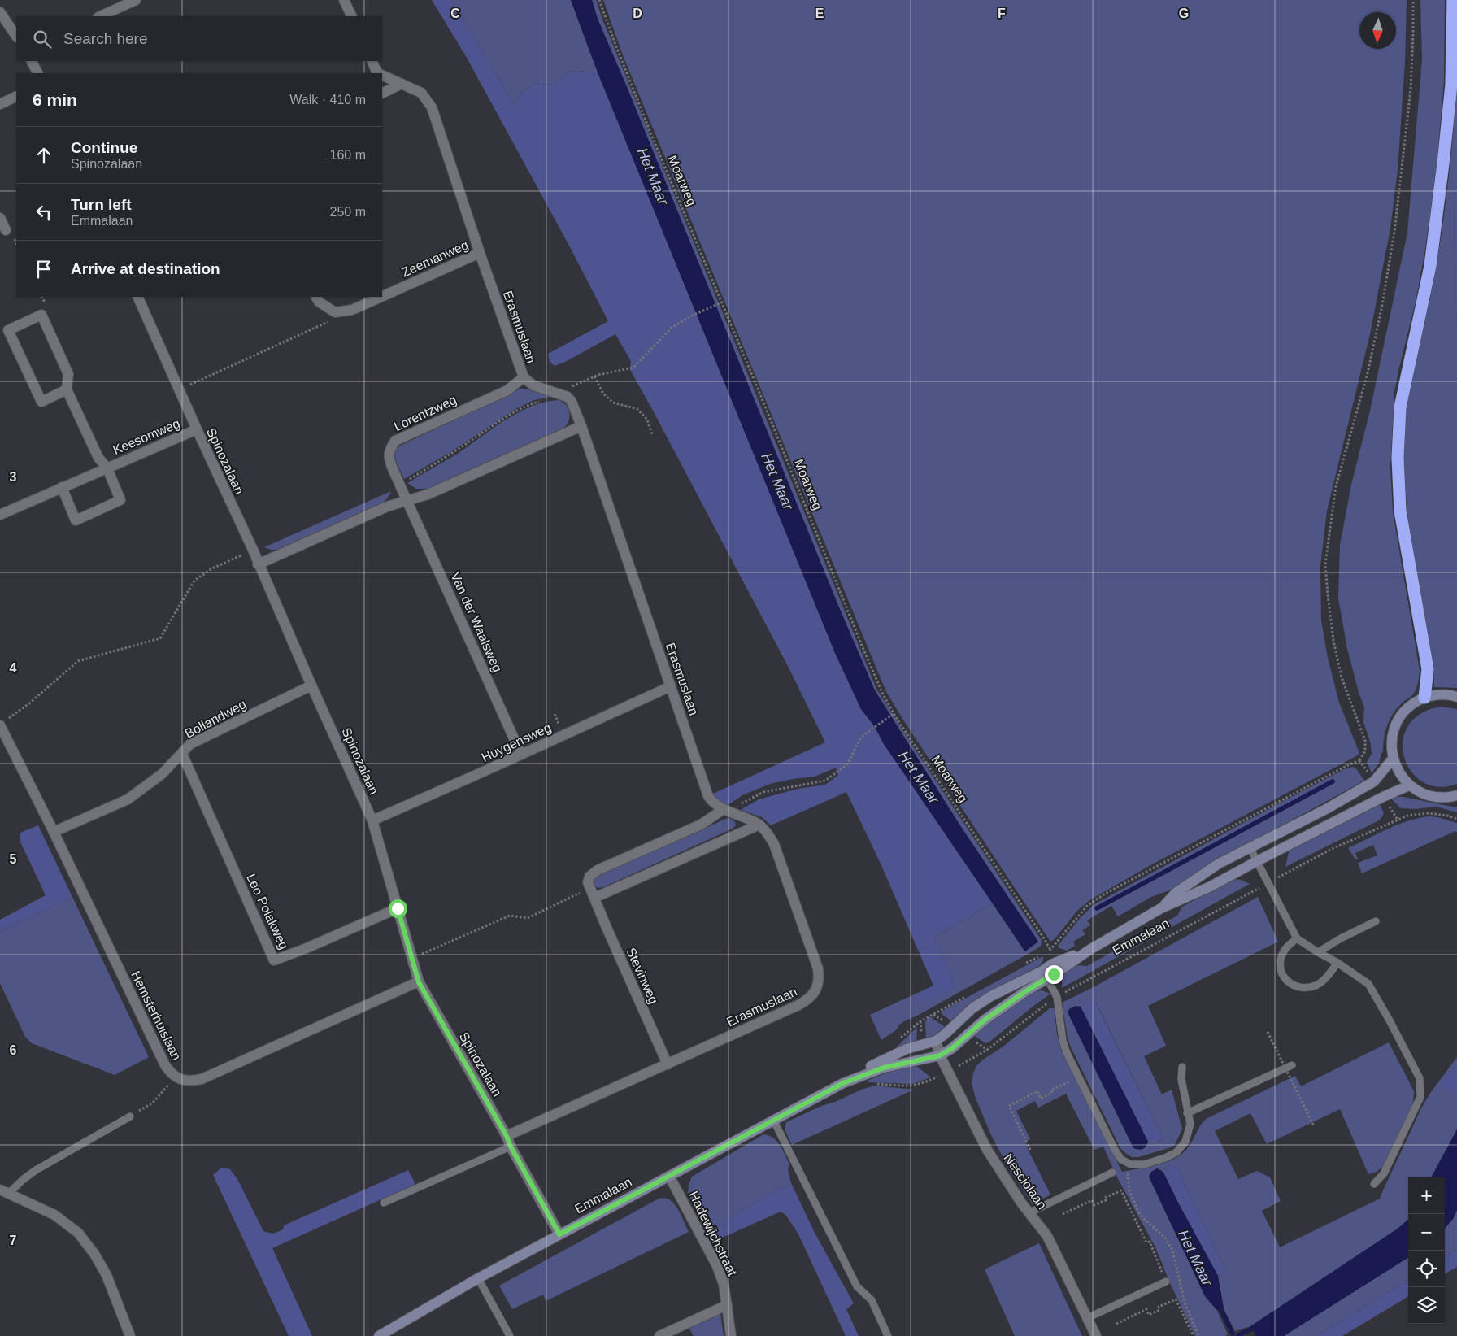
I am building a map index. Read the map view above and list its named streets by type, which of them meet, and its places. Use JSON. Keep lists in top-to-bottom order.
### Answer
{
  "streets": {
    "main road": ["Emmalaan"],
    "street": [
      "Zeemanweg",
      "Erasmuslaan",
      "Lorentzweg",
      "Keesomweg",
      "Spinozalaan",
      "Van der Waalsweg",
      "Bollandweg",
      "Huygensweg",
      "Leo Polakweg",
      "Stevinweg",
      "Hemsterhuislaan",
      "Nesciolaan",
      "Hadewijchstraat"
    ],
    "path": ["Moarweg"]
  },
  "crossings": [
    ["Zeemanweg", "Erasmuslaan"],
    ["Erasmuslaan", "Lorentzweg"],
    ["Erasmuslaan", "Spinozalaan"],
    ["Erasmuslaan", "Huygensweg"],
    ["Erasmuslaan", "Stevinweg"],
    ["Lorentzweg", "Van der Waalsweg"],
    ["Keesomweg", "Spinozalaan"],
    ["Spinozalaan", "Bollandweg"],
    ["Spinozalaan", "Huygensweg"],
    ["Spinozalaan", "Leo Polakweg"],
    ["Spinozalaan", "Emmalaan"],
    ["Spinozalaan", "Hemsterhuislaan"],
    ["Van der Waalsweg", "Huygensweg"],
    ["Bollandweg", "Leo Polakweg"],
    ["Bollandweg", "Hemsterhuislaan"],
    ["Emmalaan", "Nesciolaan"],
    ["Emmalaan", "Hadewijchstraat"]
  ],
  "water": ["Het Maar"],
  "north": "bottom",
  "page": {
    "search": "Search here",
    "heading": ["6 min", "Walk · 410 m"],
    "list": [
      ["Continue", "Spinozalaan", "160 m"],
      ["Turn left", "Emmalaan", "250 m"],
      "Arrive at destination"
    ],
    "map_buttons": ["+", "−"]
  },
  "grid": {
    "columns": [
      "C",
      "D",
      "E",
      "F",
      "G"
    ],
    "rows": [
      "3",
      "4",
      "5",
      "6",
      "7"
    ]
  }
}
